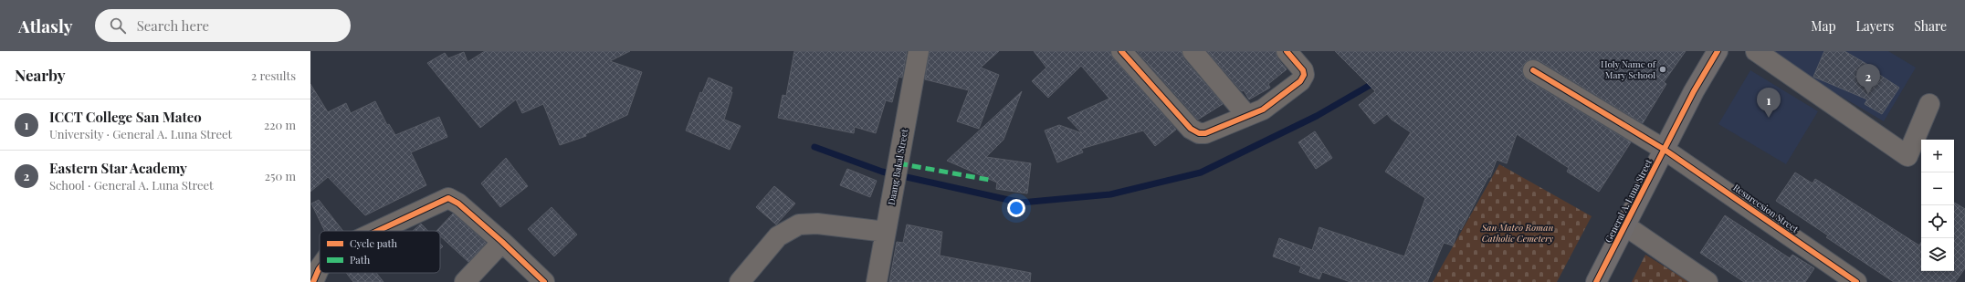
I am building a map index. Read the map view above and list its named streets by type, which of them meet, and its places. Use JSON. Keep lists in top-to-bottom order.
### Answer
{
  "streets": {
    "main road": ["General A. Luna Street"],
    "street": ["Daang Bakal Street", "Resurecsion Street"]
  },
  "crossings": [
    ["General A. Luna Street", "Resurecsion Street"]
  ],
  "parks": ["San Mateo Roman Catholic Cemetery"],
  "places": ["Holy Name of Mary School"],
  "legend": ["Cycle path", "Path"],
  "page": {
    "header": "Atlasly",
    "search": "Search here",
    "nav": ["Map", "Layers", "Share"],
    "heading": ["Nearby", "2 results"],
    "pins": ["2", "1"],
    "list": [
      {
        "mark": "1",
        "name": "ICCT College San Mateo",
        "note": "University · General A. Luna Street",
        "value": "220 m"
      },
      {
        "mark": "2",
        "name": "Eastern Star Academy",
        "note": "School · General A. Luna Street",
        "value": "250 m"
      }
    ],
    "map_buttons": ["+", "−"]
  }
}
